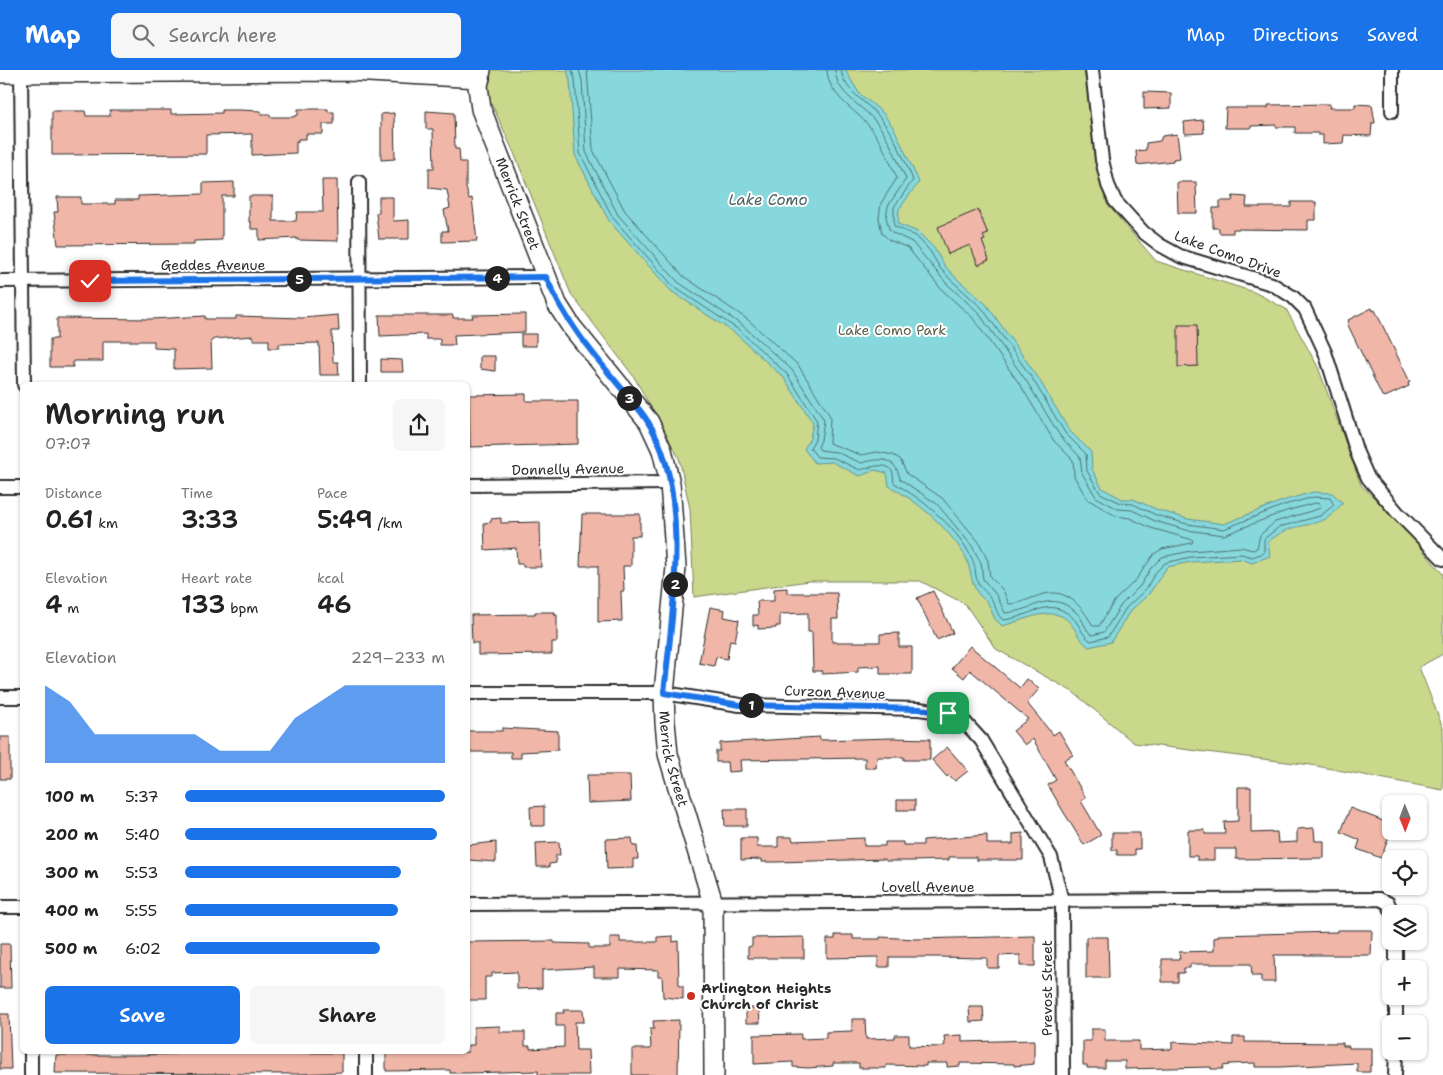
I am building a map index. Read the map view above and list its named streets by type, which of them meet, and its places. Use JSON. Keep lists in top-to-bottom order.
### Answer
{
  "streets": {
    "street": [
      "Merrick Street",
      "Lake Como Drive",
      "Geddes Avenue",
      "Donnelly Avenue",
      "Curzon Avenue",
      "Lovell Avenue",
      "Prevost Street"
    ]
  },
  "crossings": [
    ["Merrick Street", "Geddes Avenue"],
    ["Merrick Street", "Donnelly Avenue"],
    ["Merrick Street", "Curzon Avenue"],
    ["Merrick Street", "Lovell Avenue"],
    ["Curzon Avenue", "Lovell Avenue"],
    ["Curzon Avenue", "Prevost Street"],
    ["Lovell Avenue", "Prevost Street"]
  ],
  "water": ["Lake Como"],
  "parks": ["Lake Como Park"],
  "places": ["Arlington Heights Church of Christ"],
  "north": "bottom",
  "page": {
    "header": "Map",
    "search": "Search here",
    "nav": ["Map", "Directions", "Saved"],
    "pins": [
      "4",
      "5",
      "3",
      "2",
      "1"
    ],
    "heading": ["Morning run", "07:07"],
    "stats": [
      ["Distance", "0.61 km"],
      ["Time", "3:33"],
      ["Pace", "5:49 /km"],
      ["Elevation", "4 m"],
      ["Heart rate", "133 bpm"],
      ["kcal", "46"]
    ],
    "chart": ["Elevation", "229–233 m"],
    "list": [
      {
        "name": "100 m",
        "note": "5:37"
      },
      {
        "name": "200 m",
        "note": "5:40"
      },
      {
        "name": "300 m",
        "note": "5:53"
      },
      {
        "name": "400 m",
        "note": "5:55"
      },
      {
        "name": "500 m",
        "note": "6:02"
      }
    ],
    "map_buttons": ["+", "−"],
    "buttons": ["Save", "Share"]
  }
}
